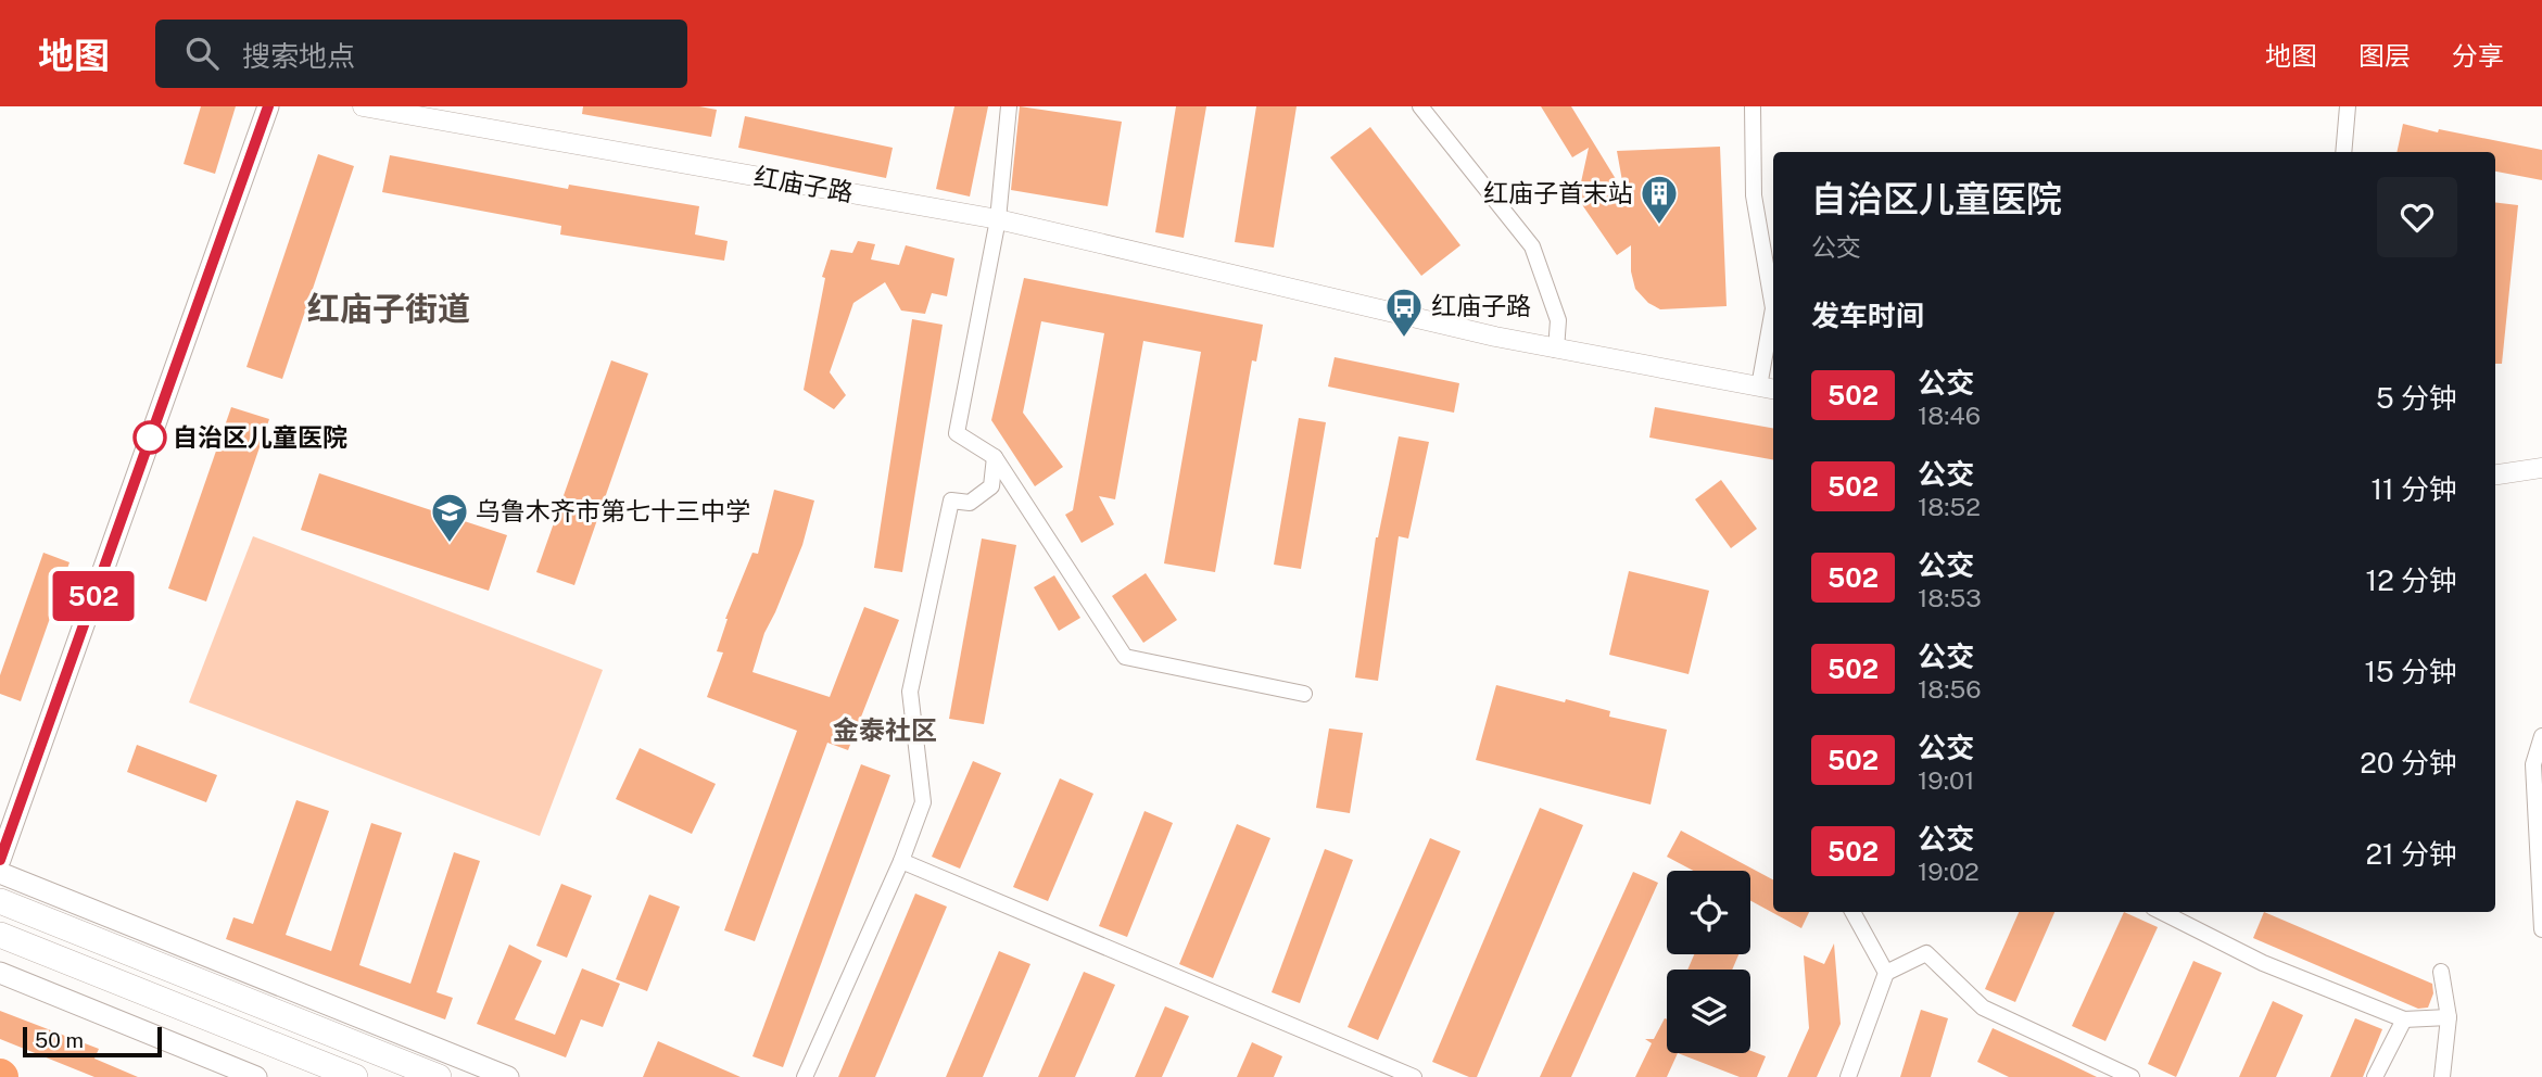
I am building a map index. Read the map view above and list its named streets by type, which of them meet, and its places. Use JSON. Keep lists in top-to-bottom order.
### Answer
{
  "streets": {
    "street": ["红庙子路"]
  },
  "districts": ["红庙子街道", "金泰社区"],
  "places": {
    "building": ["红庙子首末站"],
    "bus stop": ["红庙子路"],
    "other": ["自治区儿童医院"],
    "school or university": ["乌鲁木齐市第七十三中学"]
  },
  "lines": ["bus line 502"],
  "scale_bar": "50 m",
  "page": {
    "header": "地图",
    "search": "搜索地点",
    "nav": ["地图", "图层", "分享"],
    "on_map": "502",
    "heading": [
      ["自治区儿童医院", "公交"],
      "发车时间"
    ],
    "list": [
      {
        "mark": "502",
        "name": "公交",
        "note": "18:46",
        "value": "5 分钟"
      },
      {
        "mark": "502",
        "name": "公交",
        "note": "18:52",
        "value": "11 分钟"
      },
      {
        "mark": "502",
        "name": "公交",
        "note": "18:53",
        "value": "12 分钟"
      },
      {
        "mark": "502",
        "name": "公交",
        "note": "18:56",
        "value": "15 分钟"
      },
      {
        "mark": "502",
        "name": "公交",
        "note": "19:01",
        "value": "20 分钟"
      },
      {
        "mark": "502",
        "name": "公交",
        "note": "19:02",
        "value": "21 分钟"
      }
    ],
    "scale": "50 m"
  }
}
